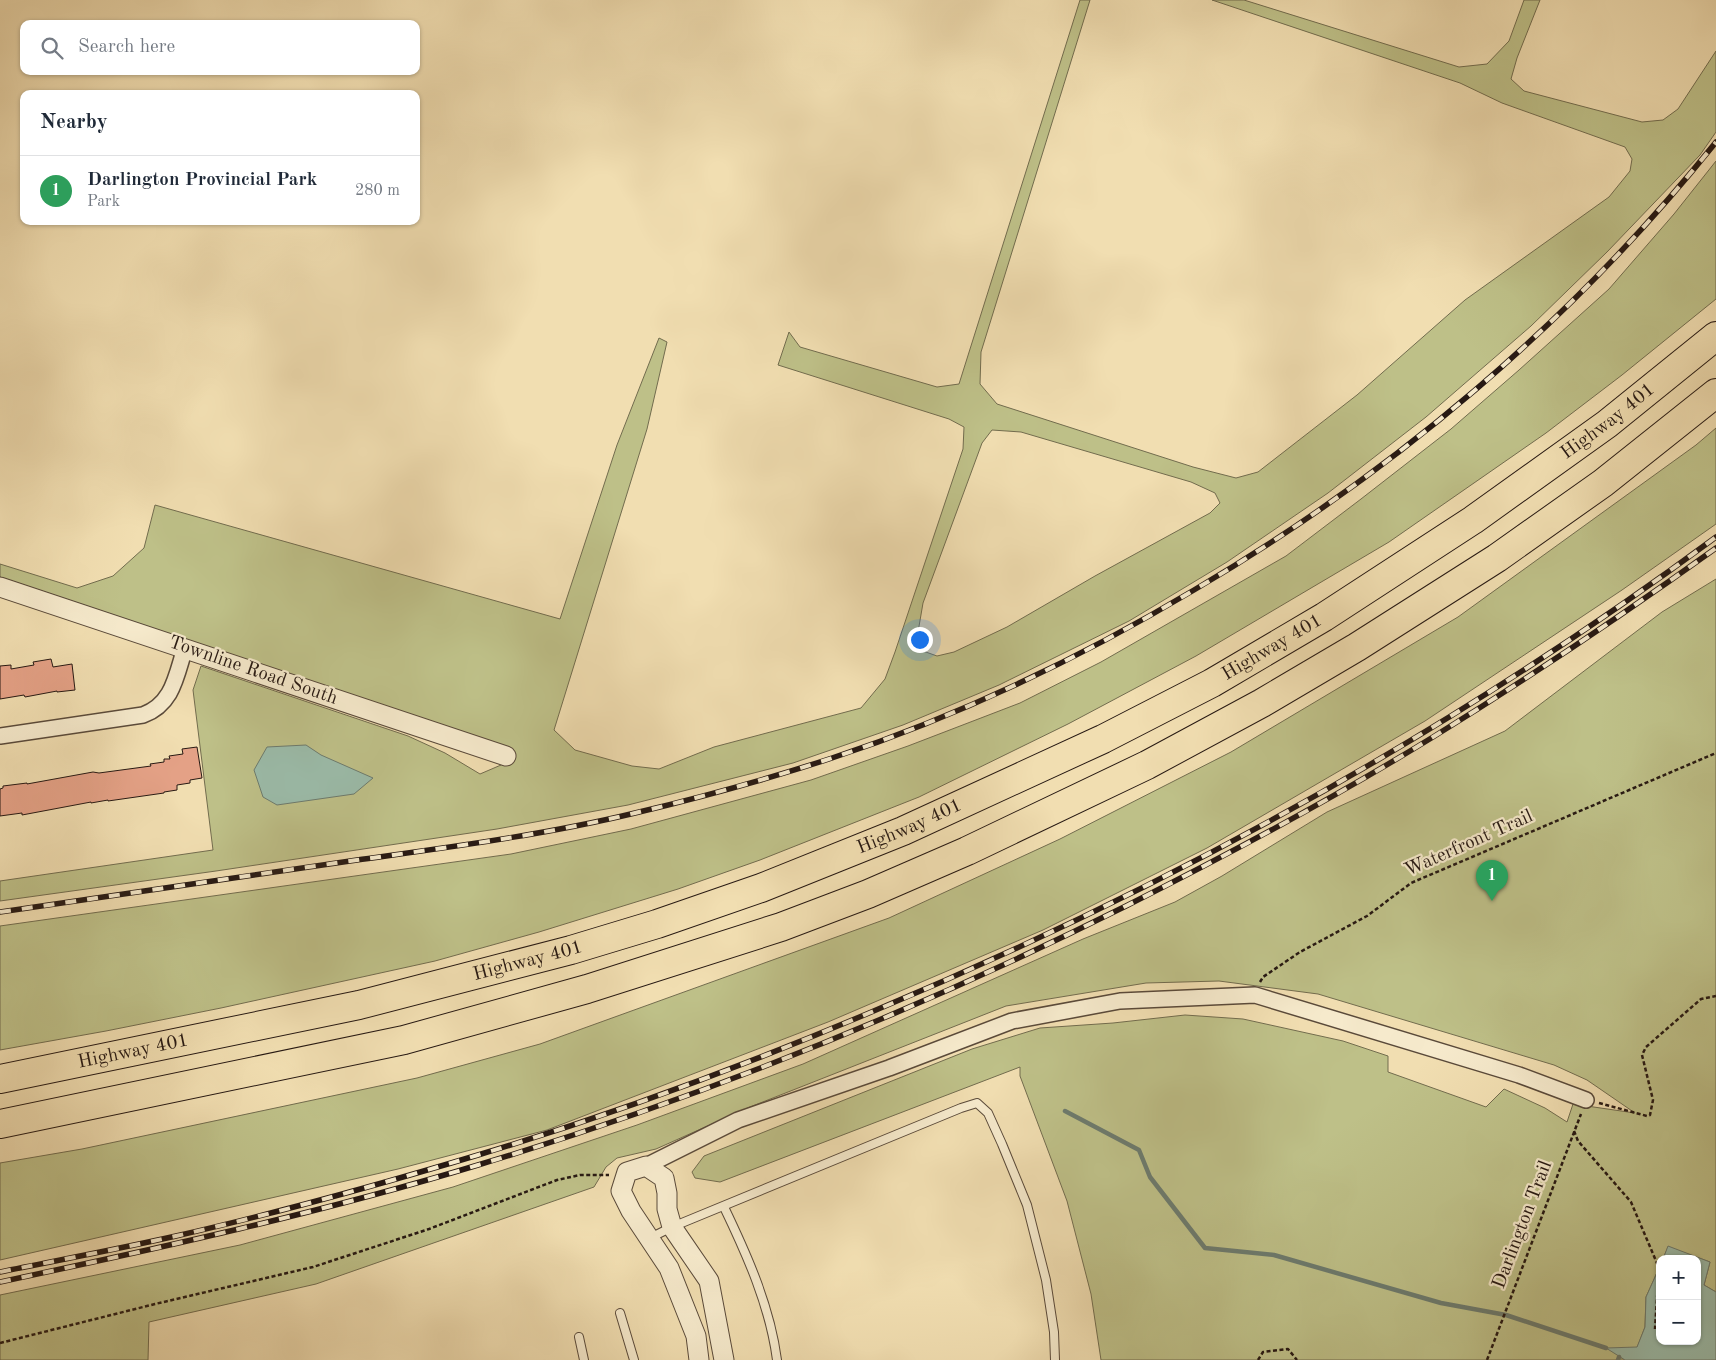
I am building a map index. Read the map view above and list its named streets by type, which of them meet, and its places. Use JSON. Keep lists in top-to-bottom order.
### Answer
{
  "streets": {
    "highway": ["Highway 401"],
    "street": ["Townline Road South"],
    "path": ["Waterfront Trail", "Darlington Trail"]
  },
  "page": {
    "search": "Search here",
    "heading": "Nearby",
    "list": [
      {
        "mark": "1",
        "name": "Darlington Provincial Park",
        "note": "Park",
        "value": "280 m"
      }
    ],
    "pins": "1",
    "map_buttons": ["+", "−"]
  }
}
